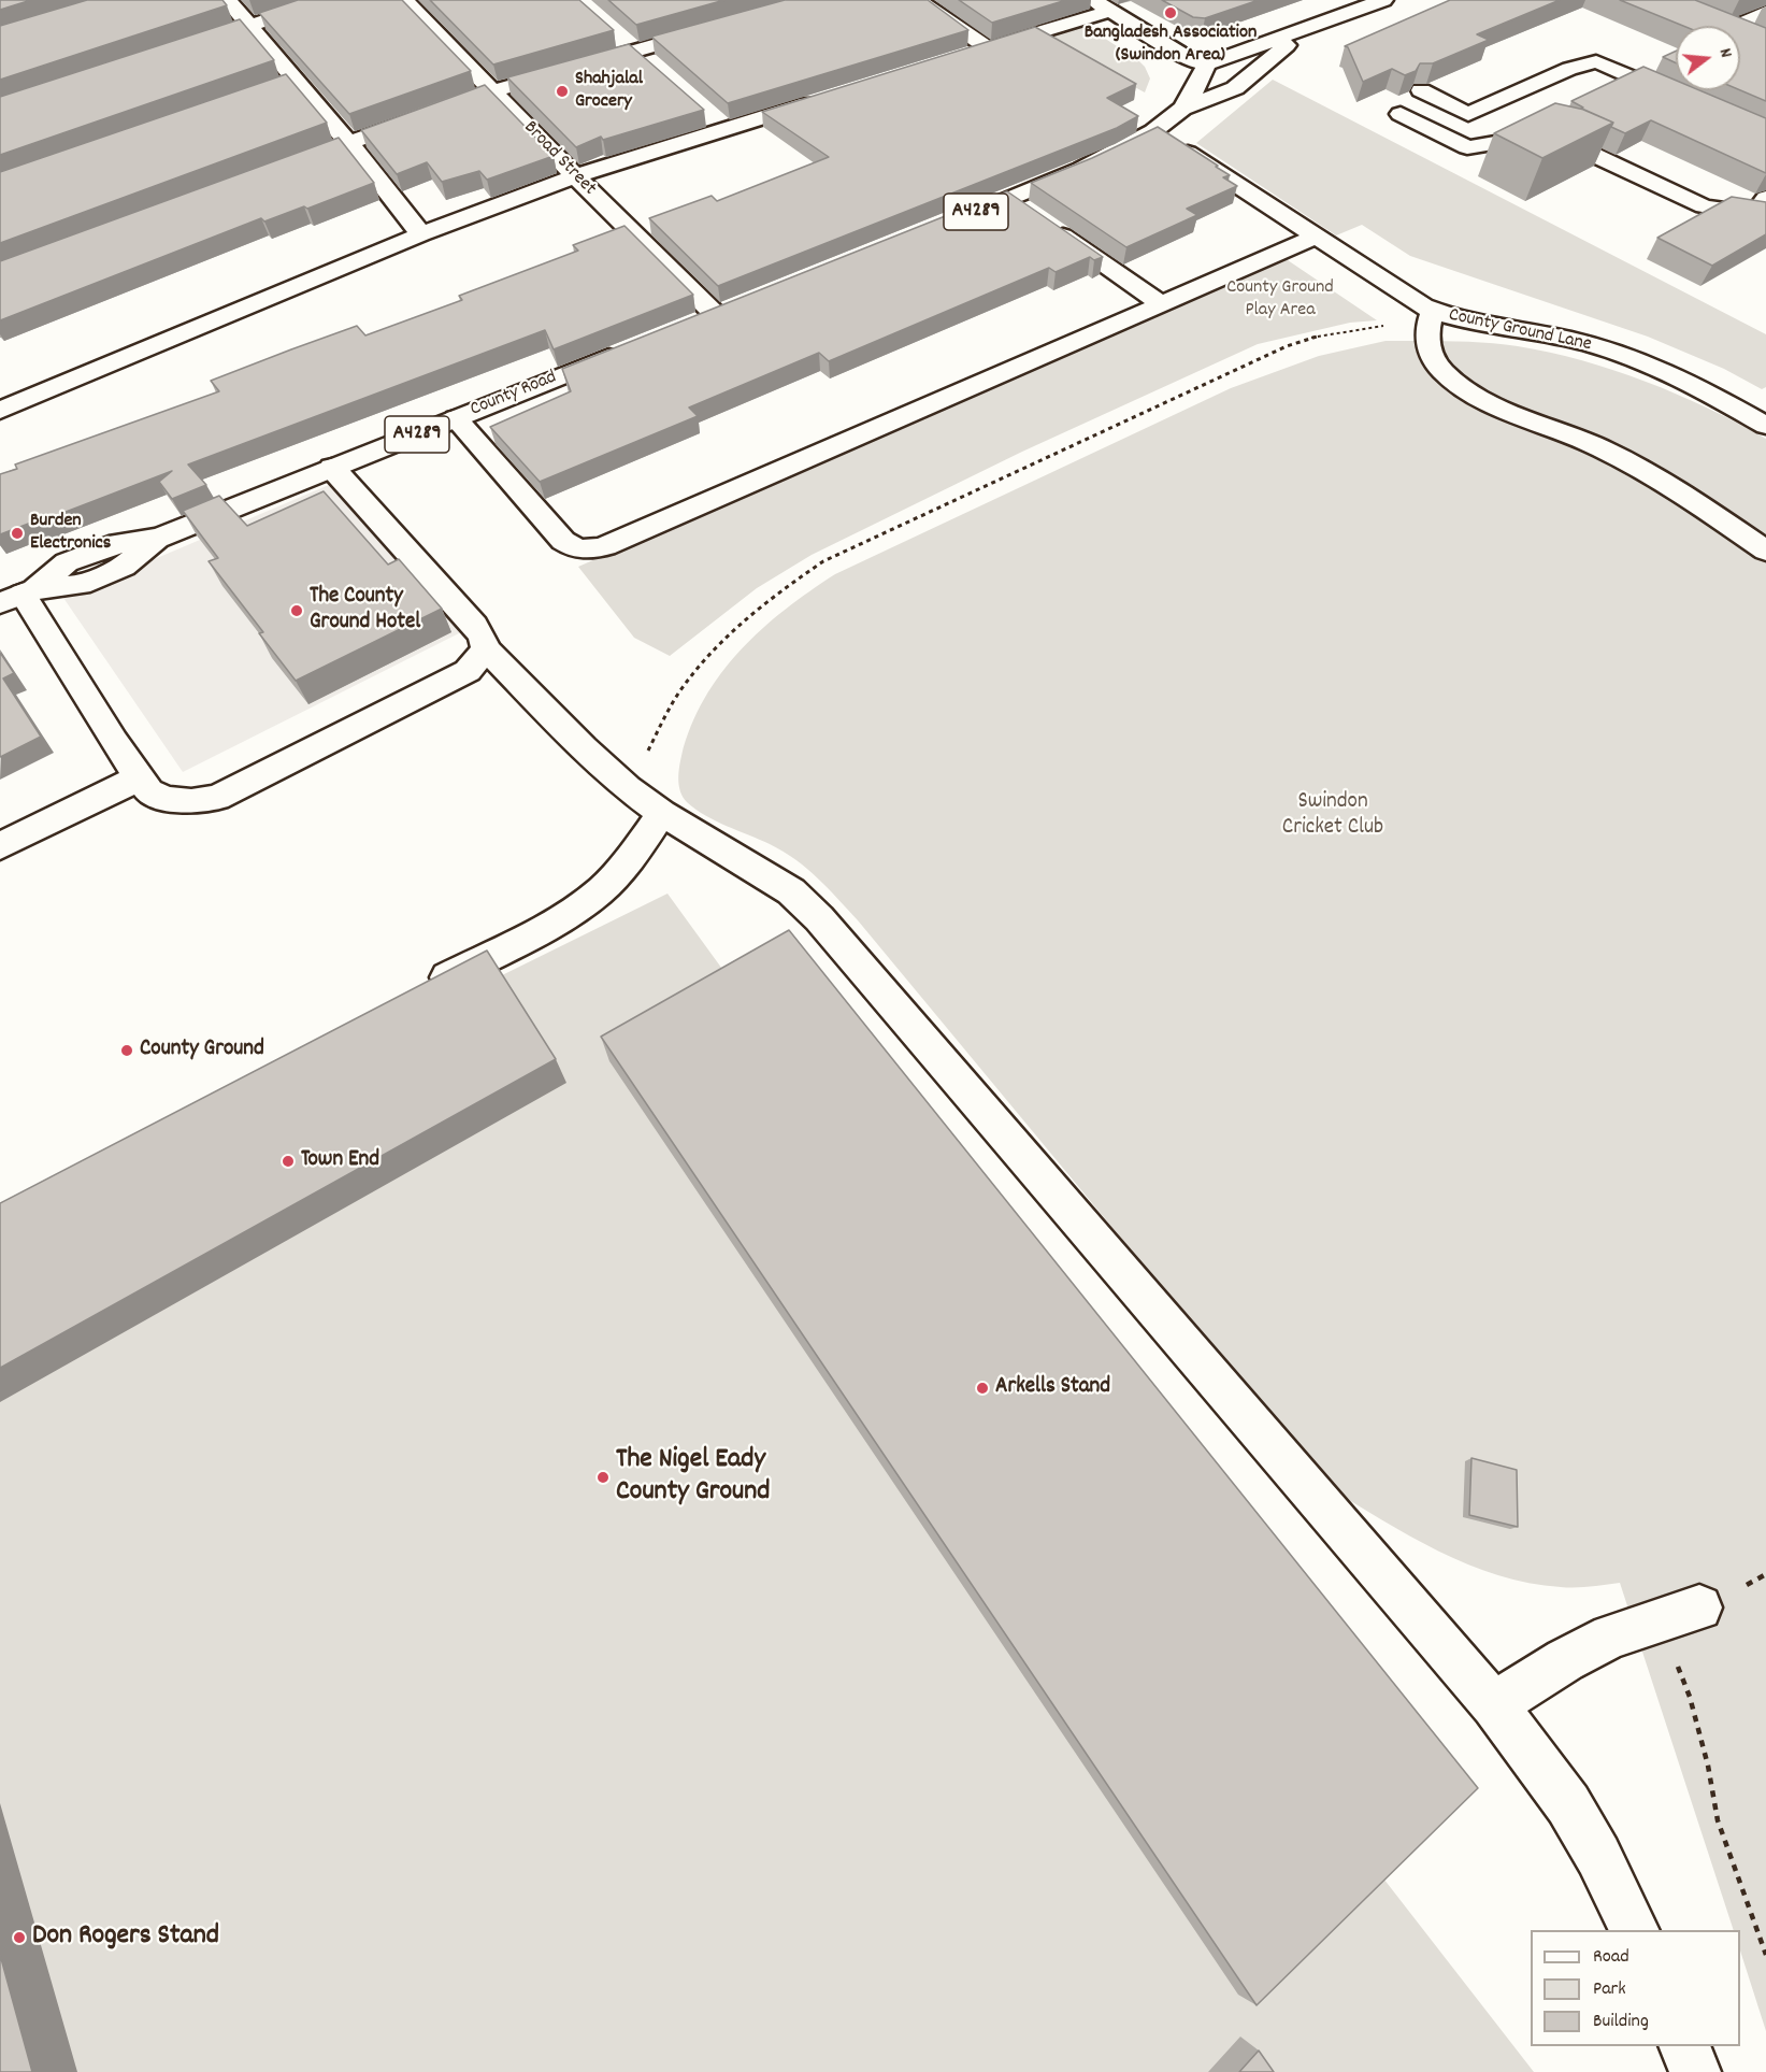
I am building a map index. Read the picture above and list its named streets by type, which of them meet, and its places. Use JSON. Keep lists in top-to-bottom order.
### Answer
{
  "streets": {
    "street": [
      "Broad Street",
      "A4289",
      "County Ground Lane",
      "County Road"
    ]
  },
  "crossings": [
    ["A4289", "County Ground Lane"]
  ],
  "parks": ["County Ground Play Area", "Swindon Cricket Club"],
  "places": [
    "Bangladesh Association (Swindon Area)",
    "Shahjalal Grocery",
    "Burden Electronics",
    "The County Ground Hotel",
    "County Ground",
    "Town End",
    "Arkells Stand",
    "The Nigel Eady County Ground",
    "Don Rogers Stand"
  ],
  "legend": ["Road", "Park", "Building"],
  "north": "right"
}
